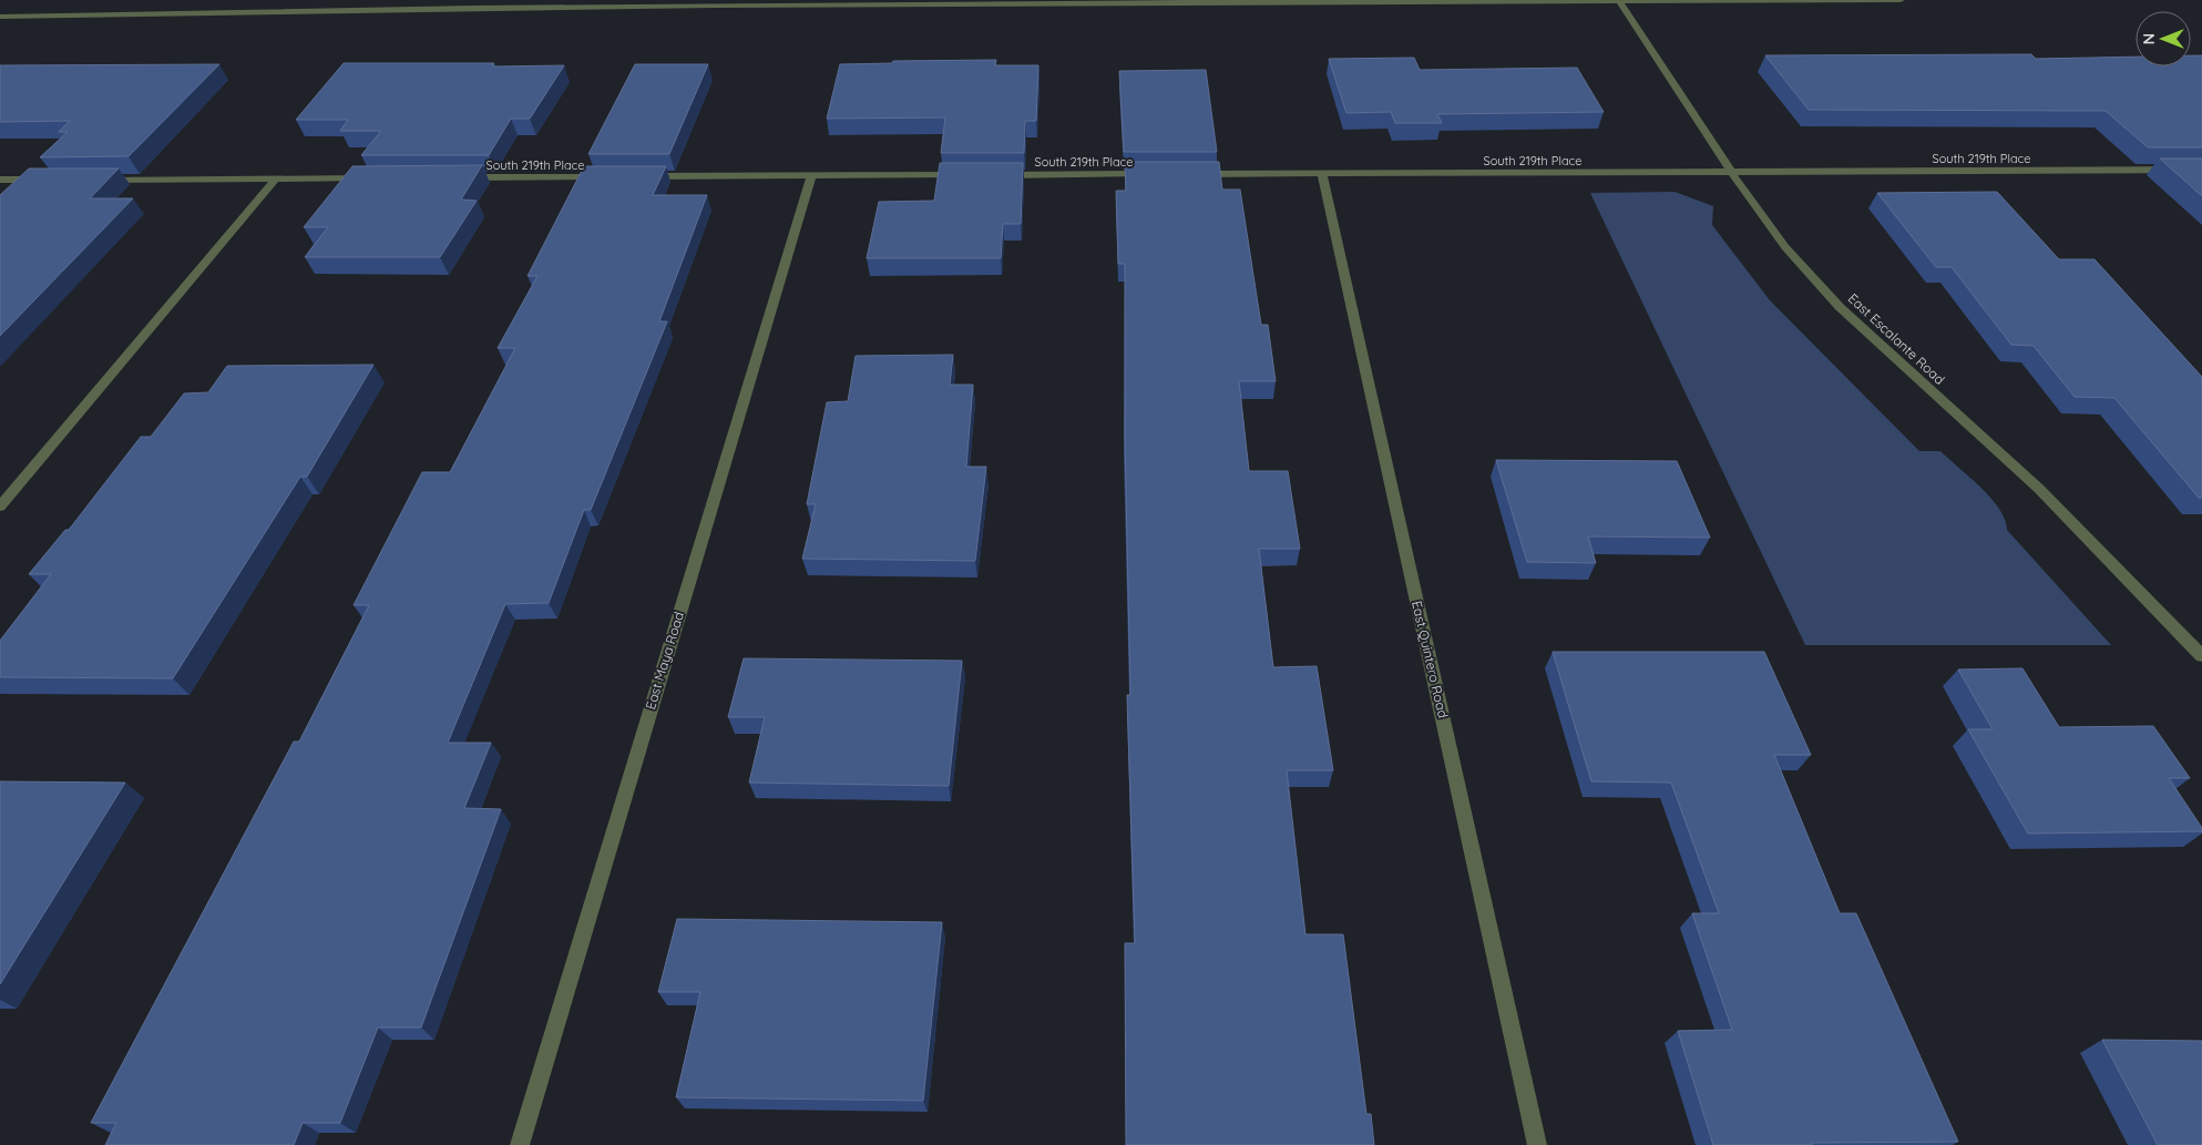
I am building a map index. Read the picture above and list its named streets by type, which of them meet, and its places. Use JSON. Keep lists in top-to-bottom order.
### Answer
{
  "streets": {
    "street": [
      "South 219th Place",
      "East Escalante Road",
      "East Quintero Road",
      "East Maya Road"
    ]
  },
  "crossings": [
    ["South 219th Place", "East Escalante Road"],
    ["South 219th Place", "East Quintero Road"]
  ],
  "north": "left"
}
